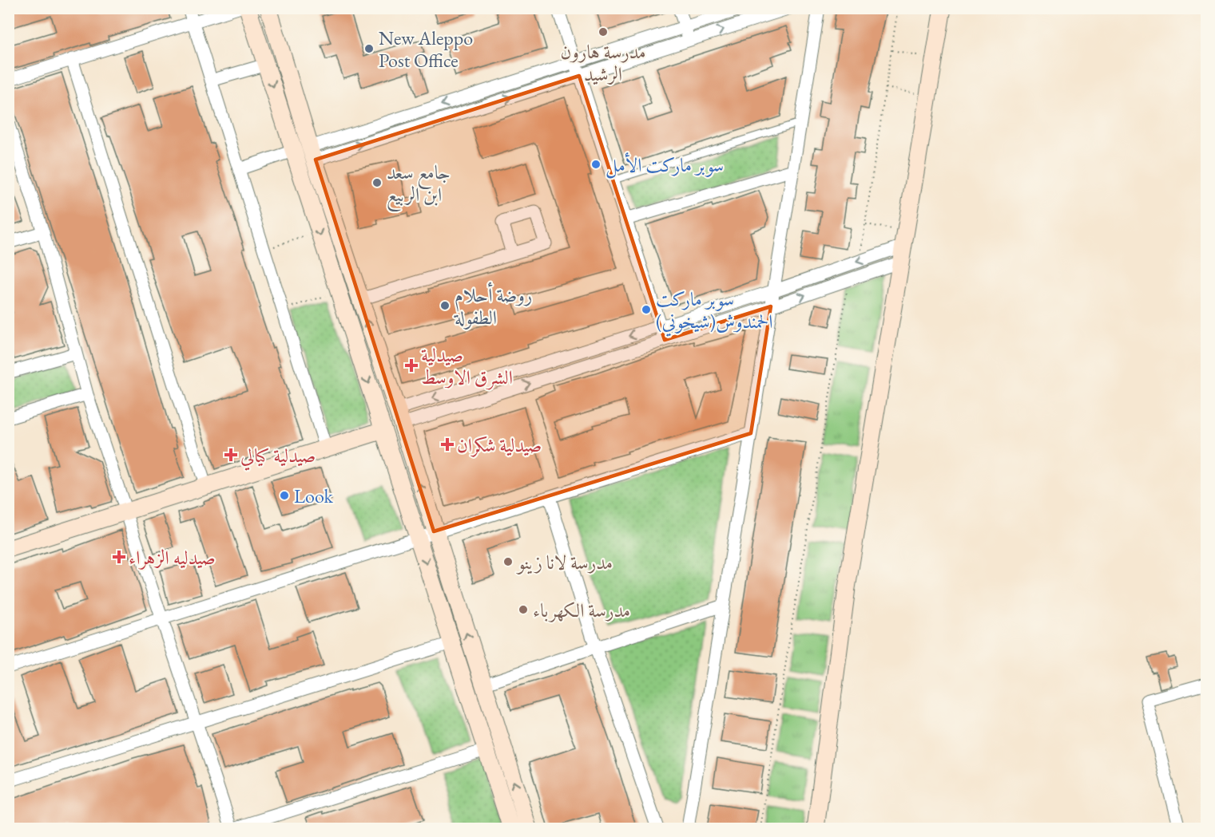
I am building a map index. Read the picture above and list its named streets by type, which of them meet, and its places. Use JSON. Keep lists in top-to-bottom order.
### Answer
{
  "places": {
    "other": [
      "مدرسة هارون الرشيد",
      "New Aleppo Post Office",
      "سوبر ماركت الأمل",
      "جامع سعد ابن الربيع",
      "روضة أحلام الطفولة",
      "سوبر ماركت الحمندوش(شيخوني)",
      "Look",
      "مدرسة لانا زينو",
      "مدرسة الكهرباء"
    ],
    "health": [
      "صيدلية الشرق الاوسط",
      "صيدلية شكران",
      "صيدلية كيالي",
      "صيدليه الزهراء"
    ]
  }
}
